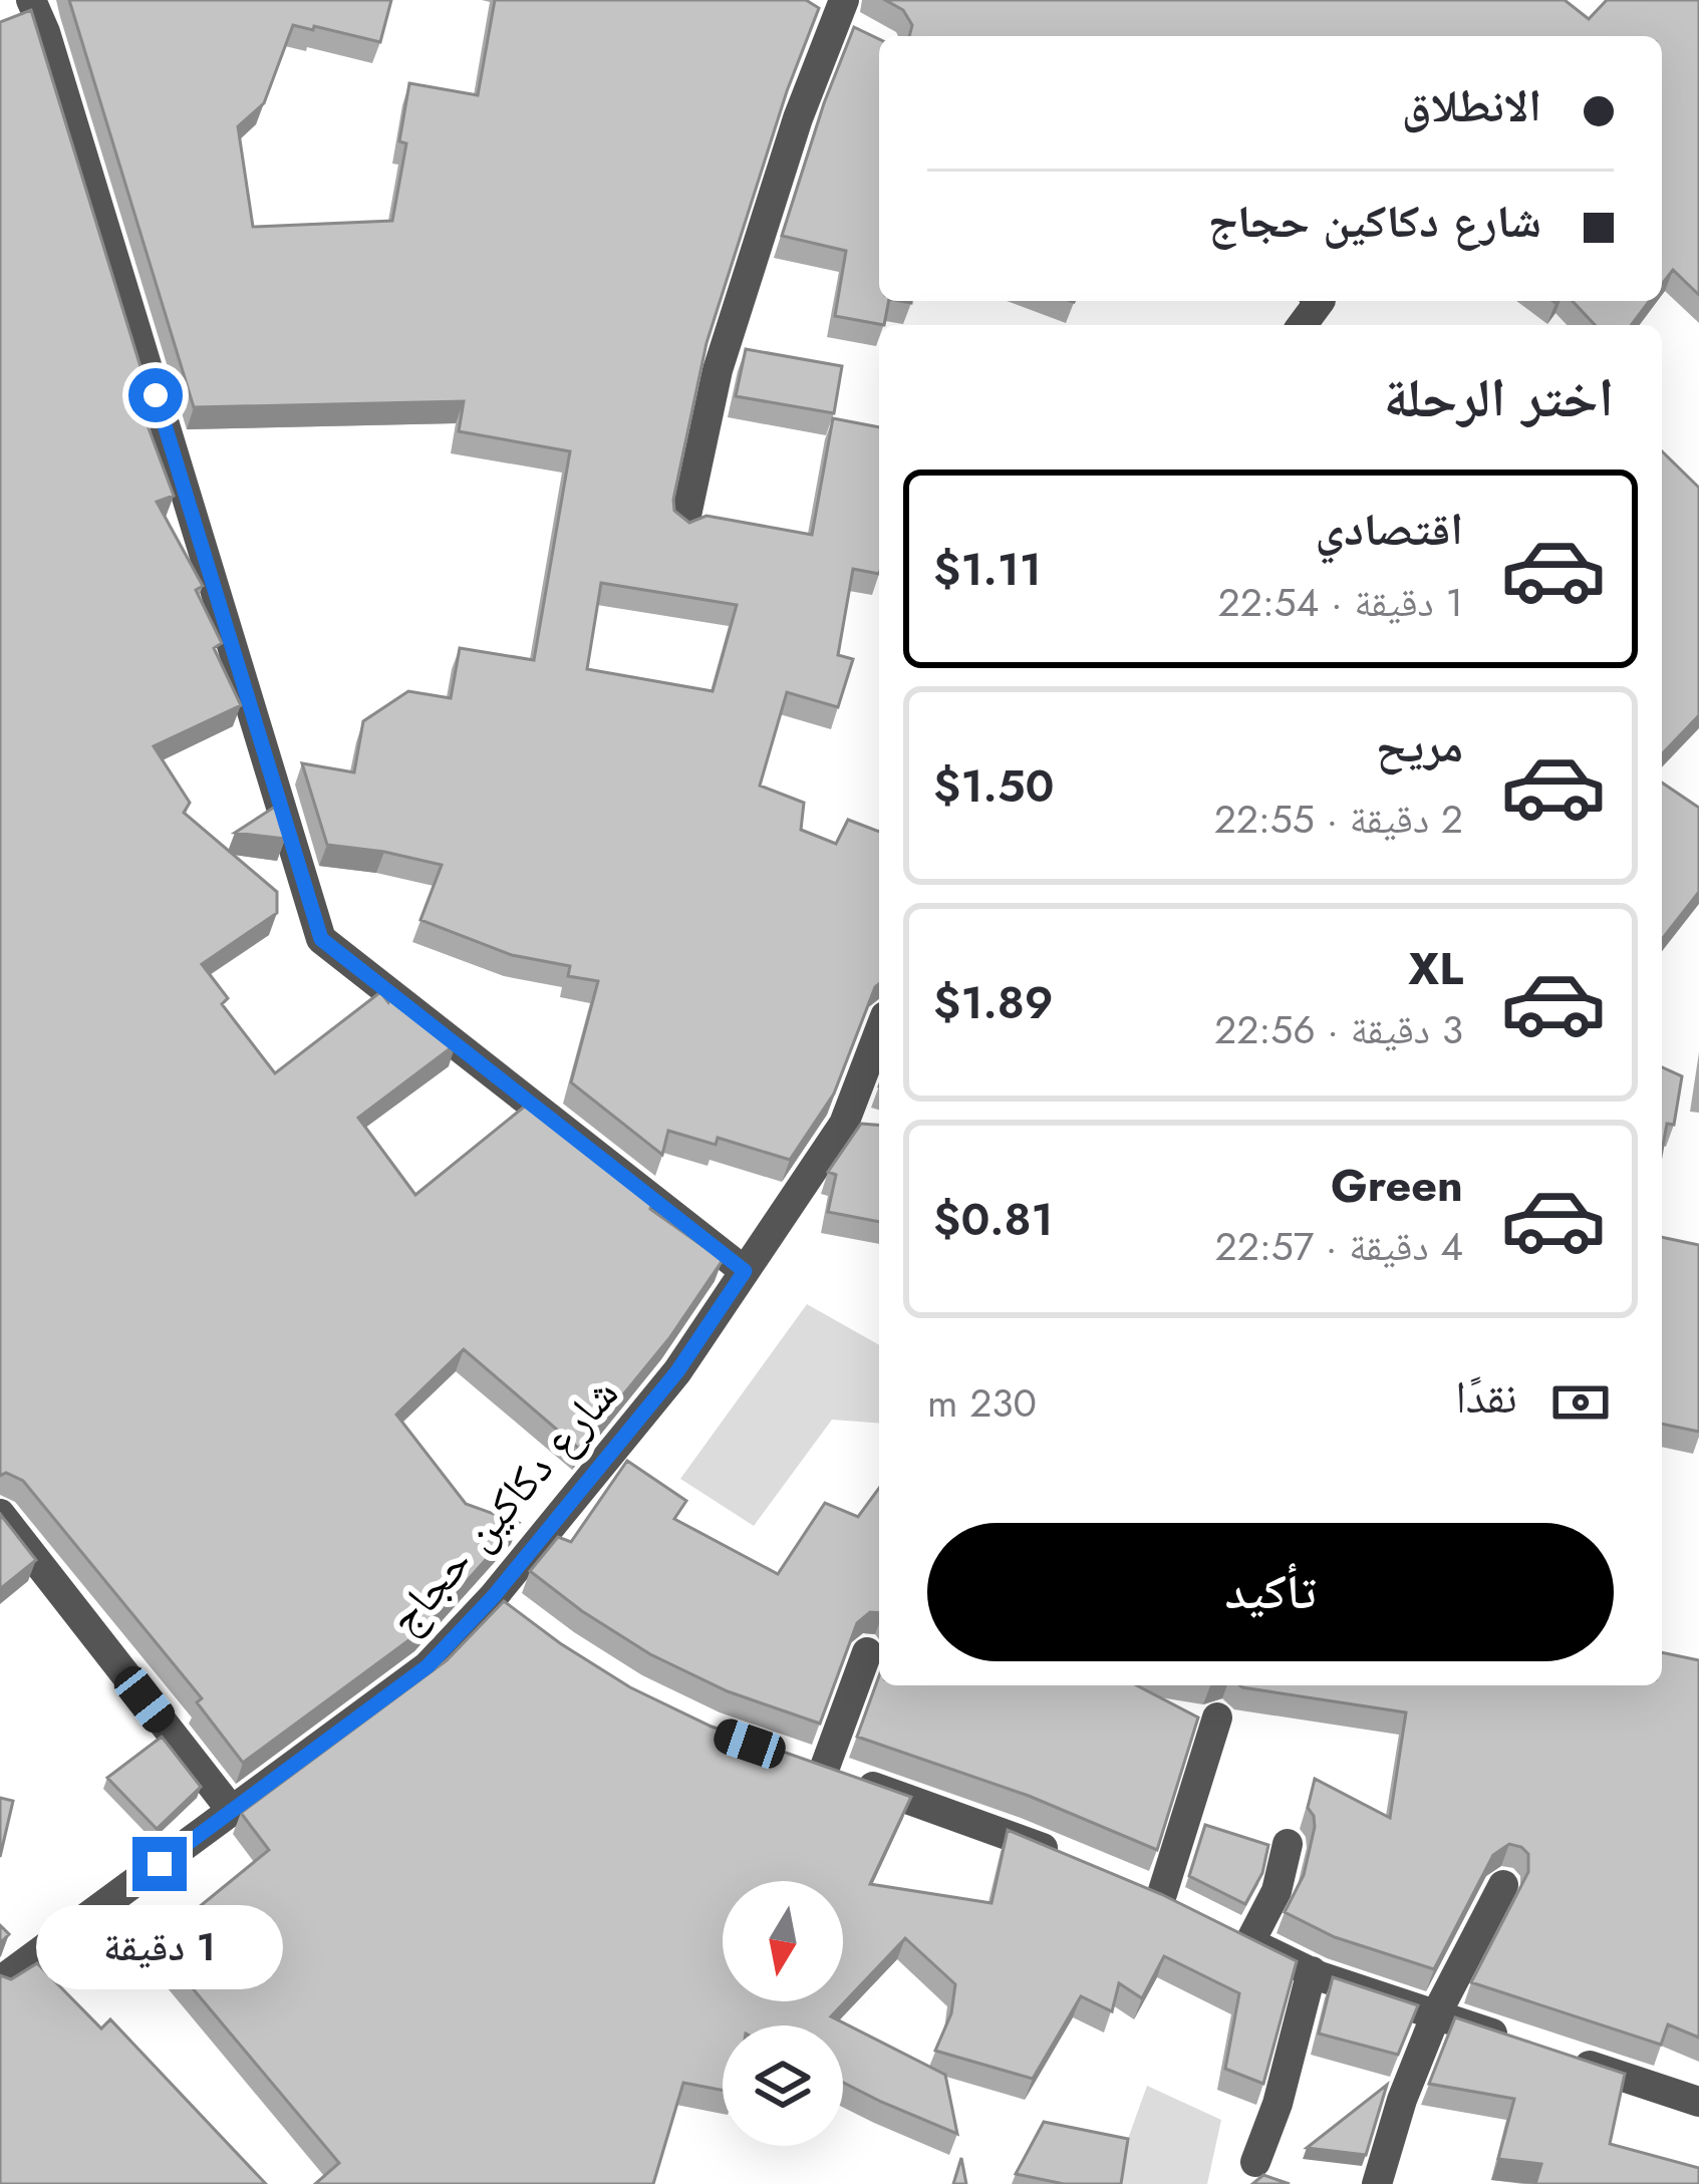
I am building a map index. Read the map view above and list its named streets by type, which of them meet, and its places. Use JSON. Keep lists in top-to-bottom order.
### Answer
{
  "streets": {
    "street": ["شارع دكاكين حجاج"]
  },
  "north": "bottom",
  "page": {
    "banner": ["الانطلاق", "شارع دكاكين حجاج"],
    "heading": "اختر الرحلة",
    "list": [
      {
        "name": "اقتصادي",
        "note": "1 دقيقة · 22:54",
        "value": "$1.11"
      },
      {
        "name": "مريح",
        "note": "2 دقيقة · 22:55",
        "value": "$1.50"
      },
      {
        "name": "XL",
        "note": "3 دقيقة · 22:56",
        "value": "$1.89"
      },
      {
        "name": "Green",
        "note": "4 دقيقة · 22:57",
        "value": "$0.81"
      }
    ],
    "pay": ["نقدًا", "230 m"],
    "buttons": "تأكيد",
    "bubble": "1 دقيقة"
  }
}
